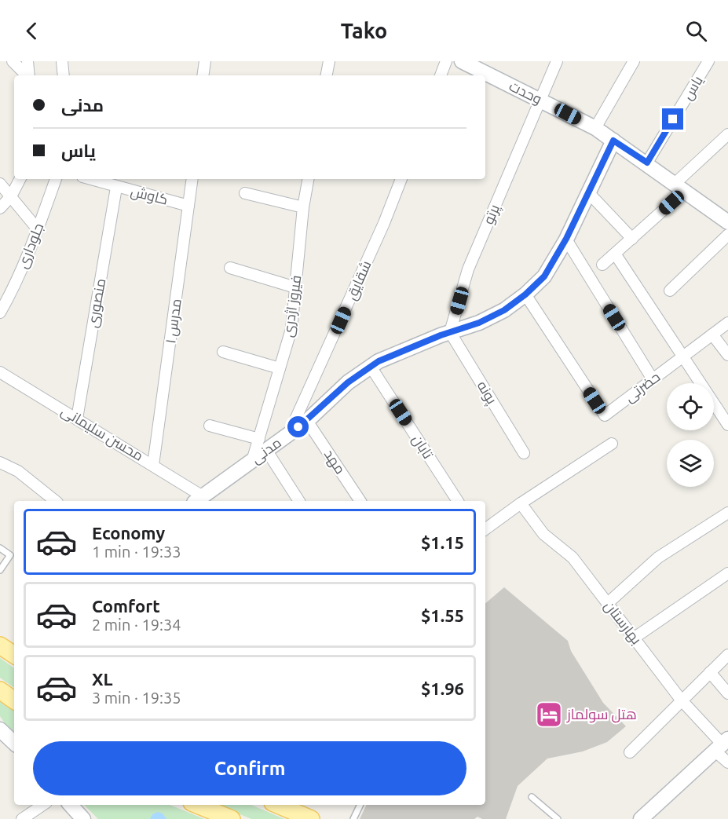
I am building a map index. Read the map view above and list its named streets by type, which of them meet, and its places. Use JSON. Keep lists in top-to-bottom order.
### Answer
{
  "streets": {
    "street": [
      "یاس",
      "وحدت",
      "کاوش",
      "پرتو",
      "جلوداری",
      "شقایق",
      "منصوری",
      "فیروز اژدری",
      "مدرس ۱",
      "حضرتی",
      "پونه",
      "محسن سلیمانی",
      "تابان",
      "مدنی",
      "مهد",
      "بهارستان"
    ]
  },
  "crossings": [
    ["یاس", "وحدت"],
    ["وحدت", "پرتو"],
    ["وحدت", "مدنی"],
    ["کاوش", "منصوری"],
    ["کاوش", "مدرس ۱"],
    ["پرتو", "پونه"],
    ["پرتو", "مدنی"],
    ["شقایق", "مدنی"],
    ["منصوری", "محسن سلیمانی"],
    ["فیروز اژدری", "مدنی"],
    ["مدرس ۱", "محسن سلیمانی"],
    ["حضرتی", "مدنی"],
    ["پونه", "مدنی"],
    ["محسن سلیمانی", "مدنی"],
    ["تابان", "مدنی"],
    ["مدنی", "مهد"]
  ],
  "places": {
    "hotel": ["هتل سولماز"]
  },
  "page": {
    "header": "Tako",
    "banner": ["مدنی", "یاس"],
    "list": [
      {
        "name": "Economy",
        "note": "1 min · 19:33",
        "value": "$1.15"
      },
      {
        "name": "Comfort",
        "note": "2 min · 19:34",
        "value": "$1.55"
      },
      {
        "name": "XL",
        "note": "3 min · 19:35",
        "value": "$1.96"
      }
    ],
    "buttons": "Confirm"
  }
}
